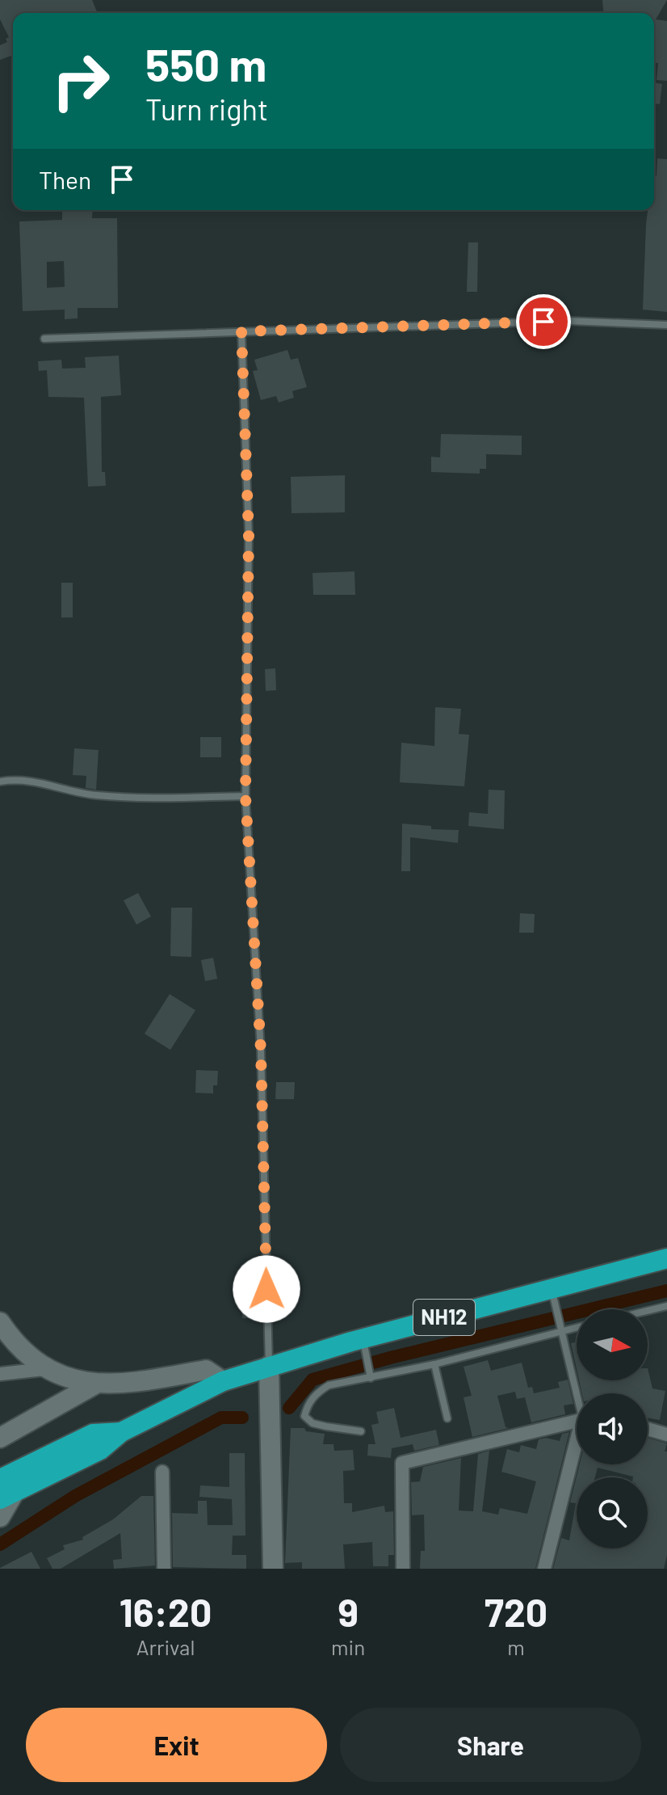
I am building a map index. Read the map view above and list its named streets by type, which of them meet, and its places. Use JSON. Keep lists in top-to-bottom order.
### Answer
{
  "streets": {
    "highway": ["NH12"]
  },
  "north": "right",
  "page": {
    "turn": ["550 m", "Turn right"],
    "then": "Then",
    "eta": [
      "16:20",
      "Arrival",
      "9",
      "min",
      "720",
      "m"
    ],
    "buttons": ["Exit", "Share"]
  }
}
